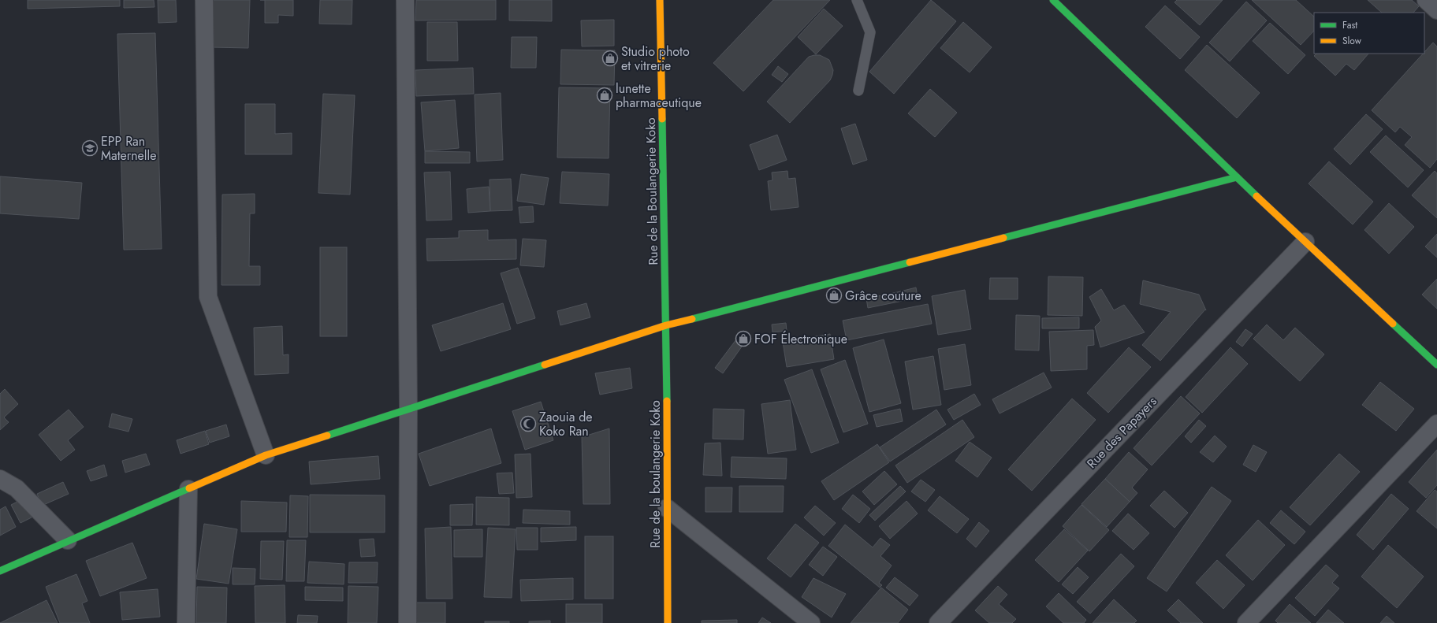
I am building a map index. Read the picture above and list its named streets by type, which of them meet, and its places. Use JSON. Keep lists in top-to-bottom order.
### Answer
{
  "streets": {
    "street": ["Rue de la Boulangerie Koko", "Rue des Papayers", "Rue de la boulangerie Koko"]
  },
  "crossings": [
    ["Rue de la Boulangerie Koko", "Rue de la boulangerie Koko"]
  ],
  "places": {
    "shop": [
      "Studio photo et vitrerie",
      "lunette pharmaceutique",
      "Grâce couture",
      "FOF Électronique"
    ],
    "school or university": ["EPP Ran Maternelle"],
    "mosque": ["Zaouia de Koko Ran"]
  },
  "legend": ["Fast", "Slow"]
}
